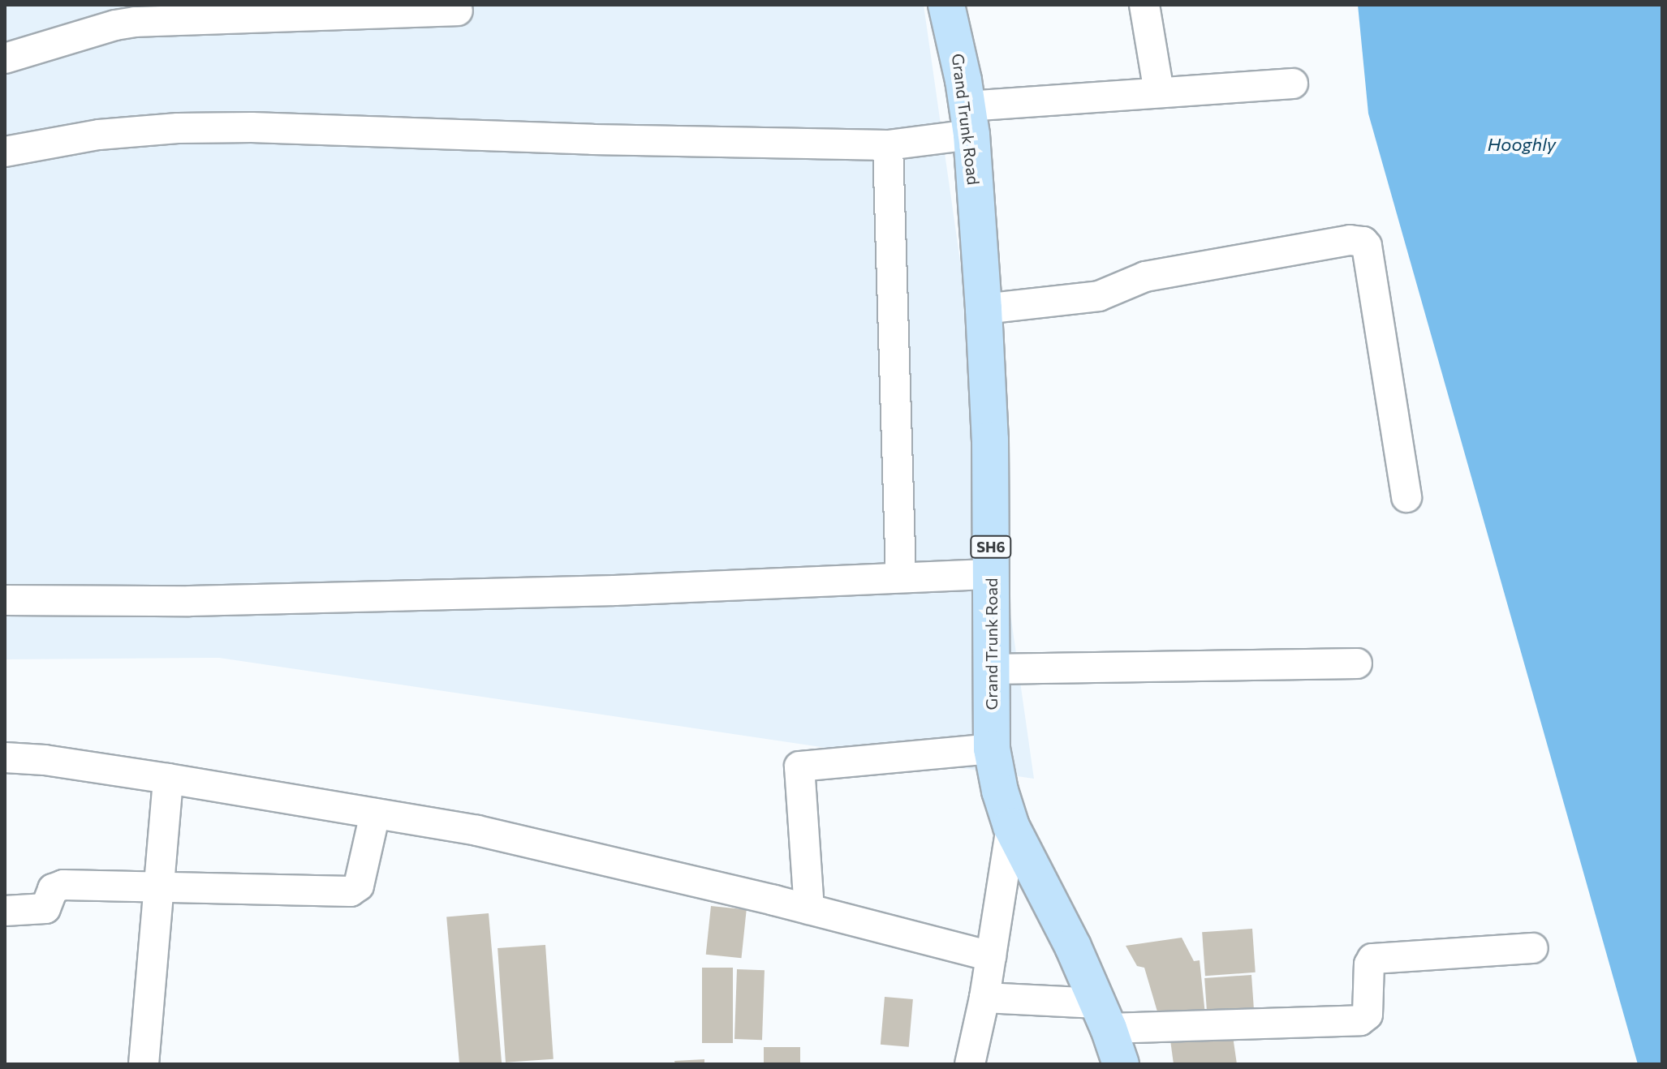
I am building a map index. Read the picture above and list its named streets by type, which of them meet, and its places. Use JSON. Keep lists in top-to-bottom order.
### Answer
{
  "streets": {
    "main road": ["Grand Trunk Road", "SH6"]
  },
  "water": ["Hooghly"]
}
